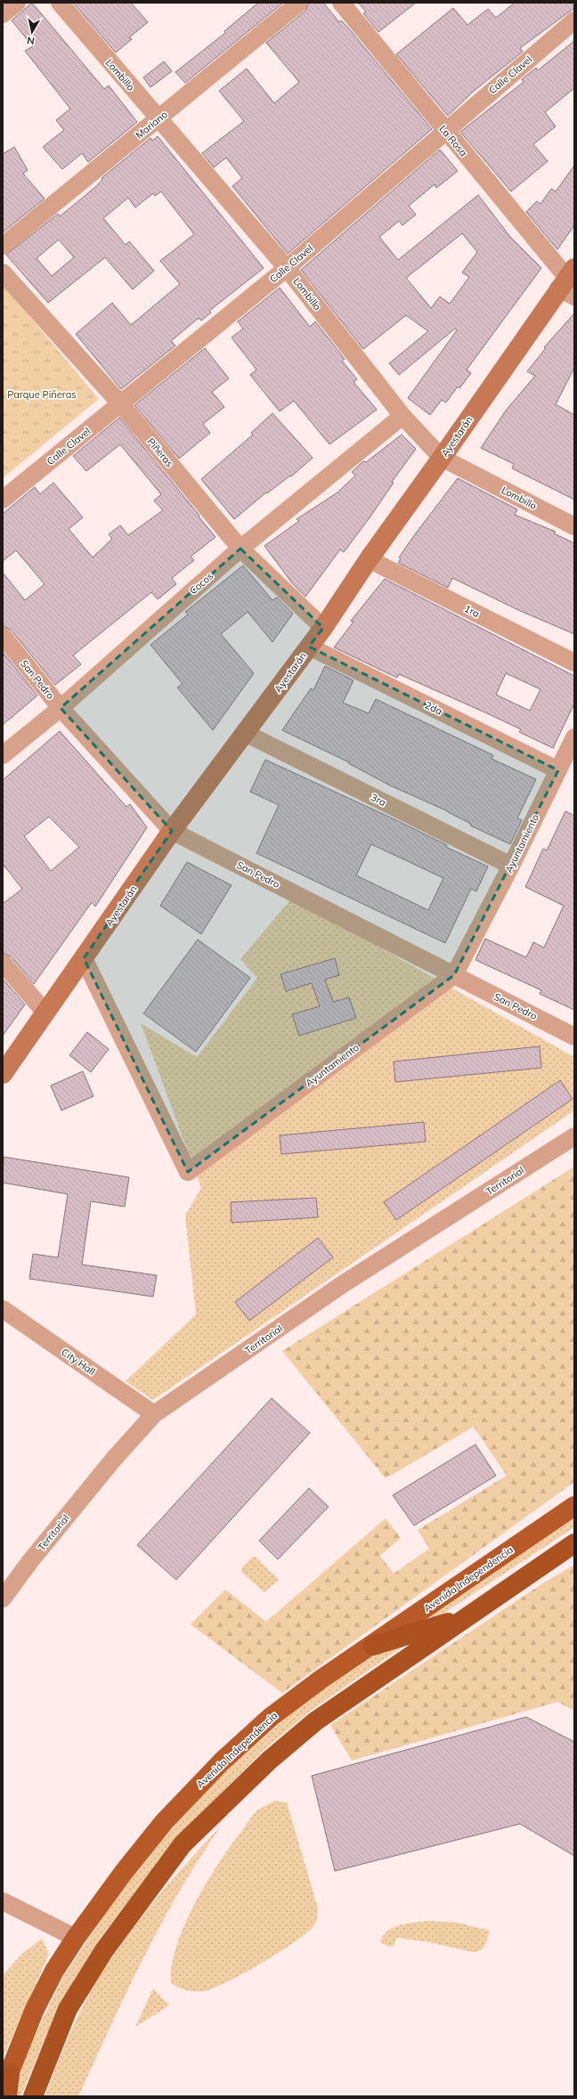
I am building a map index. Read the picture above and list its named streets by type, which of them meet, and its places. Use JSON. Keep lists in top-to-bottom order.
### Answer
{
  "streets": {
    "main road": ["Ayestarán", "Avenida Independencia"],
    "street": [
      "Lombillo",
      "Calle Clavel",
      "Mariano",
      "La Rosa",
      "Piñeras",
      "Cocos",
      "1ra",
      "San Pedro",
      "2da",
      "3ra",
      "Ayuntamiento",
      "Territorial",
      "City Hall"
    ]
  },
  "crossings": [
    ["Lombillo", "Calle Clavel"],
    ["Lombillo", "Mariano"],
    ["Lombillo", "Ayestarán"],
    ["Lombillo", "Cocos"],
    ["Calle Clavel", "La Rosa"],
    ["Calle Clavel", "Piñeras"],
    ["La Rosa", "Ayestarán"],
    ["Ayestarán", "Piñeras"],
    ["Ayestarán", "1ra"],
    ["Ayestarán", "San Pedro"],
    ["Ayestarán", "2da"],
    ["Ayestarán", "3ra"],
    ["Ayestarán", "Ayuntamiento"],
    ["Piñeras", "Cocos"],
    ["Cocos", "San Pedro"],
    ["San Pedro", "Ayuntamiento"],
    ["2da", "Ayuntamiento"],
    ["3ra", "Ayuntamiento"],
    ["Territorial", "City Hall"]
  ],
  "parks": ["Parque Piñeras"],
  "north": "bottom"
}
